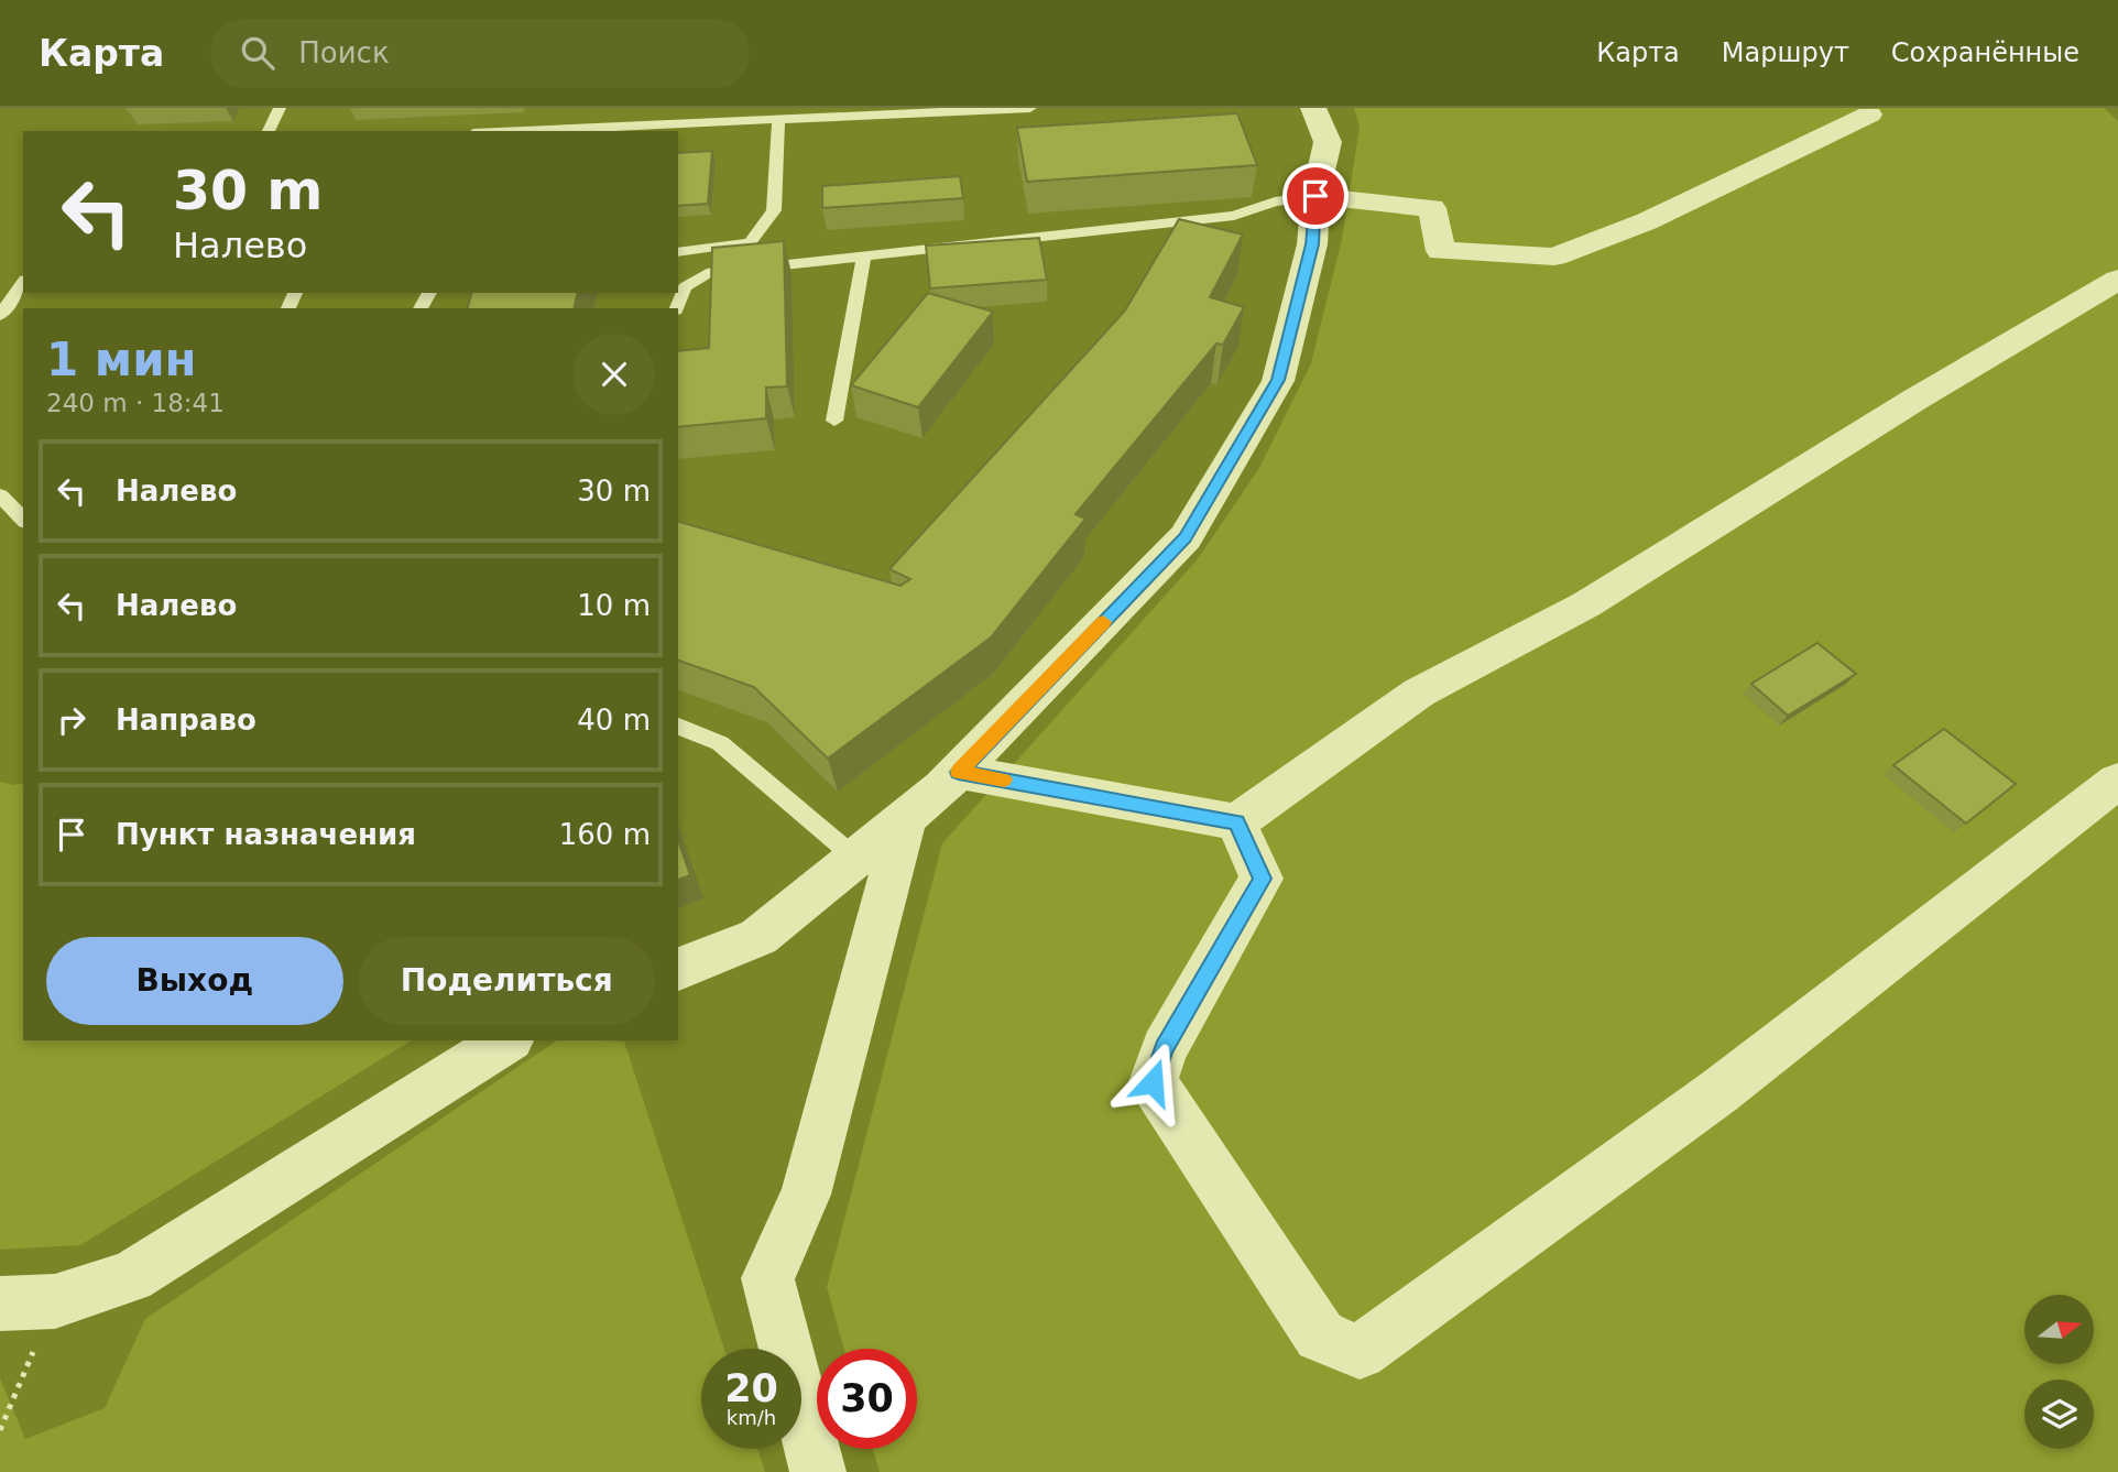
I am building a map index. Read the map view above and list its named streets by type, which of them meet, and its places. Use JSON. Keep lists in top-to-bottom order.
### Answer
{
  "north": "right",
  "page": {
    "header": "Карта",
    "search": "Поиск",
    "nav": ["Карта", "Маршрут", "Сохранённые"],
    "turn": ["30 m", "Налево"],
    "heading": ["1 мин", "240 m · 18:41"],
    "list": [
      {
        "name": "Налево",
        "value": "30 m"
      },
      {
        "name": "Налево",
        "value": "10 m"
      },
      {
        "name": "Направо",
        "value": "40 m"
      },
      {
        "name": "Пункт назначения",
        "value": "160 m"
      }
    ],
    "buttons": ["Выход", "Поделиться"],
    "speed": "20 km/h",
    "limit": "30"
  }
}
